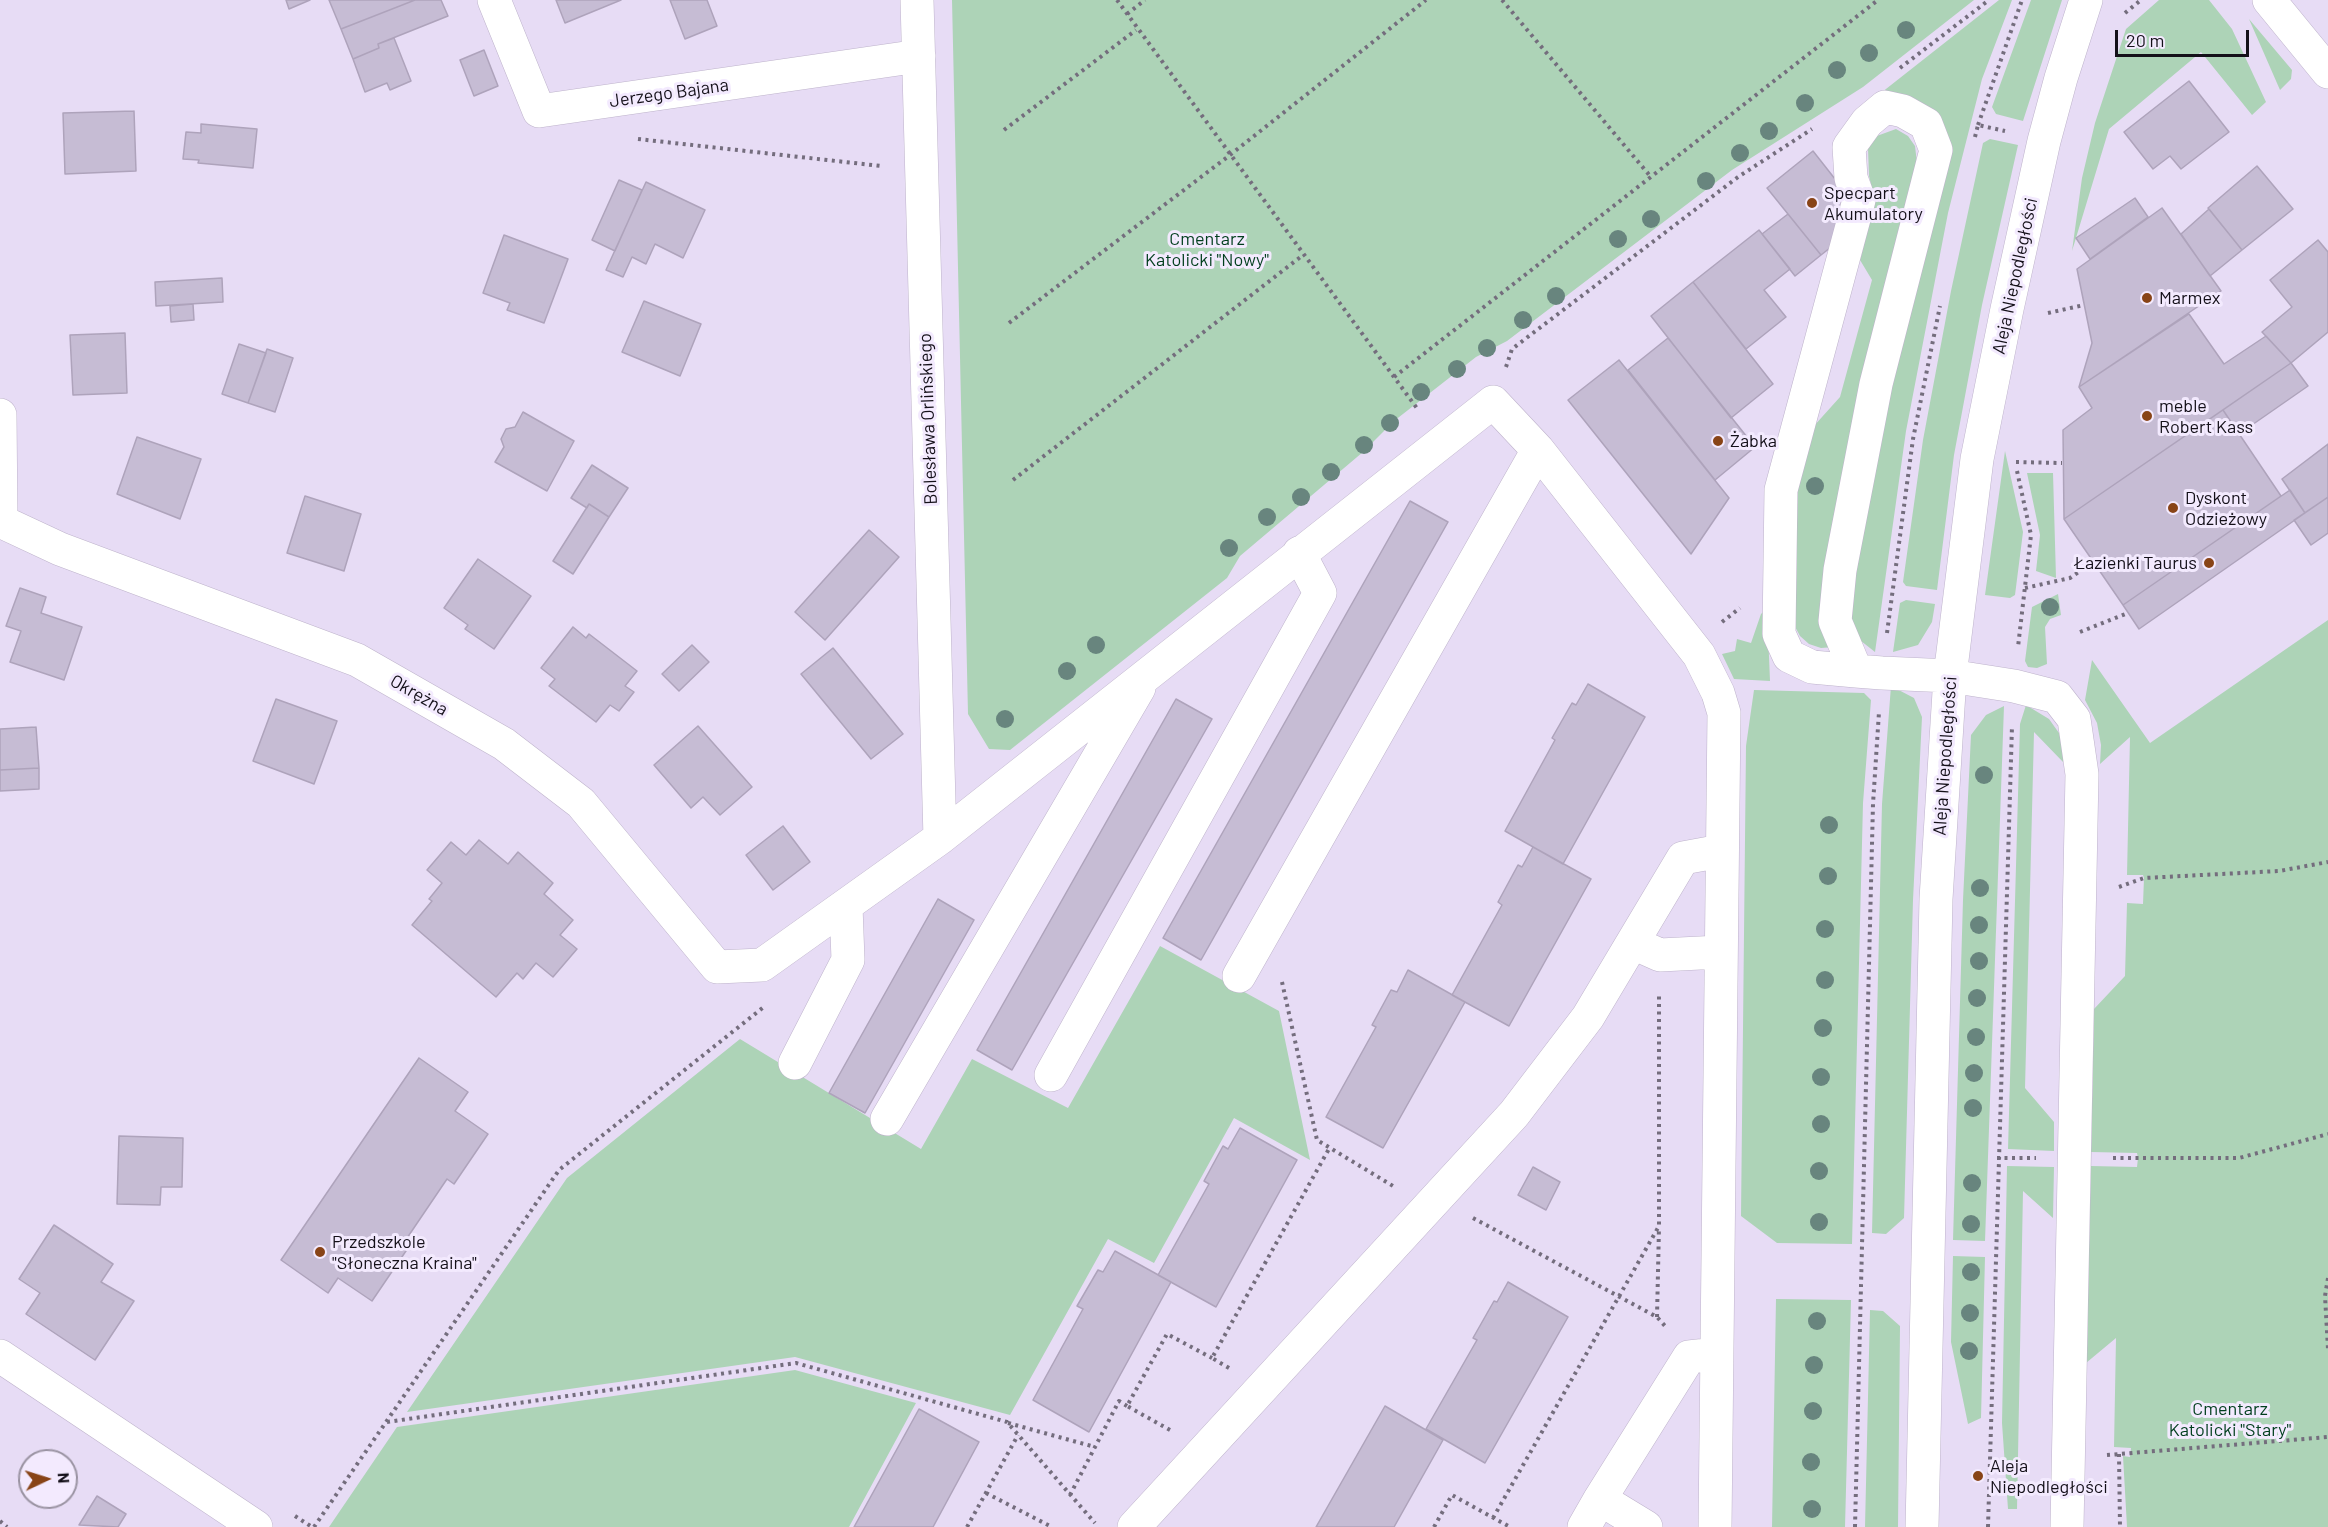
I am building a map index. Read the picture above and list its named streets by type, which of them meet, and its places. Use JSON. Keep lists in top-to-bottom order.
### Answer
{
  "streets": {
    "street": [
      "Jerzego Bajana",
      "Aleja Niepodległości",
      "Bolesława Orlińskiego",
      "Okrężna"
    ]
  },
  "crossings": [
    ["Jerzego Bajana", "Bolesława Orlińskiego"]
  ],
  "parks": ["Cmentarz Katolicki \"Nowy\"", "Cmentarz Katolicki \"Stary\""],
  "places": [
    "Specpart Akumulatory",
    "Marmex",
    "meble Robert Kass",
    "Żabka",
    "Dyskont Odzieżowy",
    "Łazienki Taurus",
    "Przedszkole \"Słoneczna Kraina\"",
    "Aleja Niepodległości"
  ],
  "scale_bar": "20 m",
  "north": "right"
}
